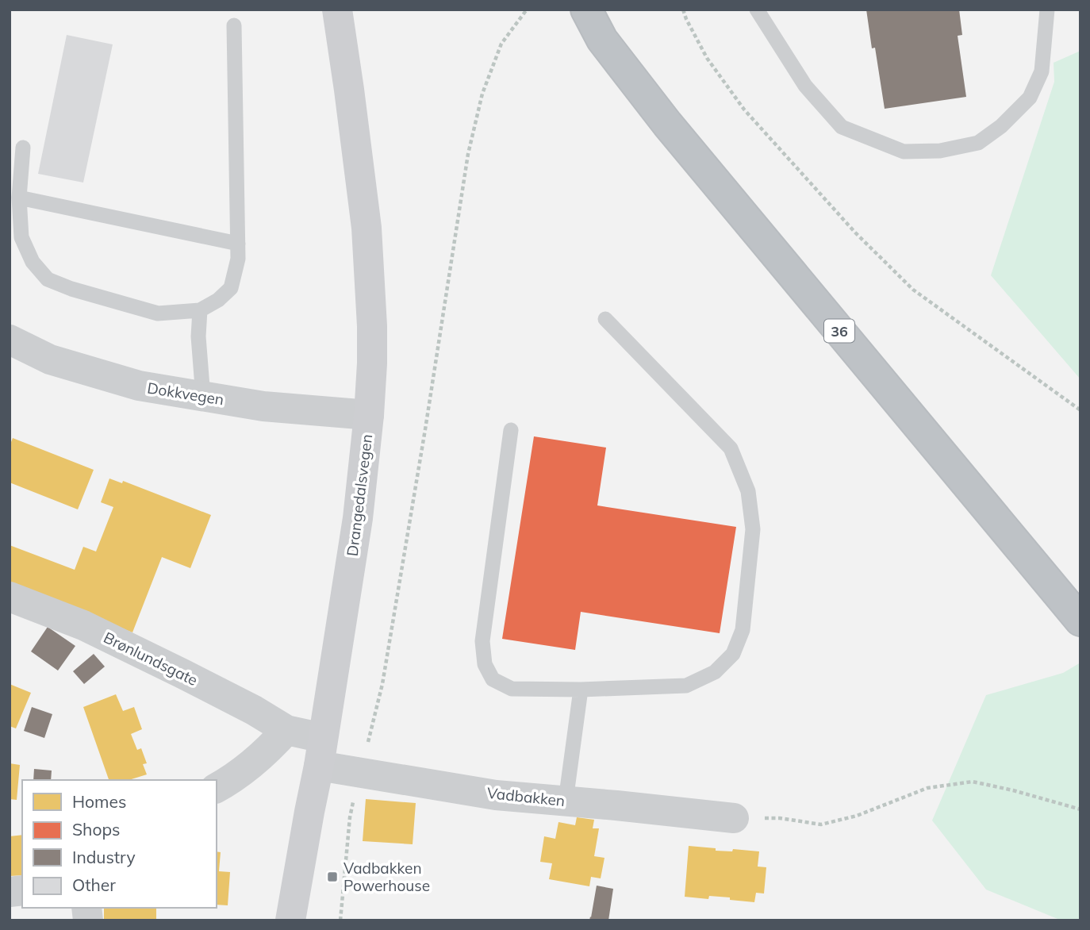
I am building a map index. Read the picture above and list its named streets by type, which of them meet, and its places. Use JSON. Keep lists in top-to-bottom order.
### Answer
{
  "streets": {
    "highway": ["36"],
    "street": [
      "Dokkvegen",
      "Drangedalsvegen",
      "Brønlundsgate",
      "Vadbakken"
    ]
  },
  "crossings": [
    ["Dokkvegen", "Drangedalsvegen"],
    ["Drangedalsvegen", "Brønlundsgate"],
    ["Drangedalsvegen", "Vadbakken"],
    ["Brønlundsgate", "Vadbakken"]
  ],
  "places": {
    "transit": ["Vadbakken Powerhouse"]
  },
  "legend": [
    "Homes",
    "Shops",
    "Industry",
    "Other"
  ]
}
